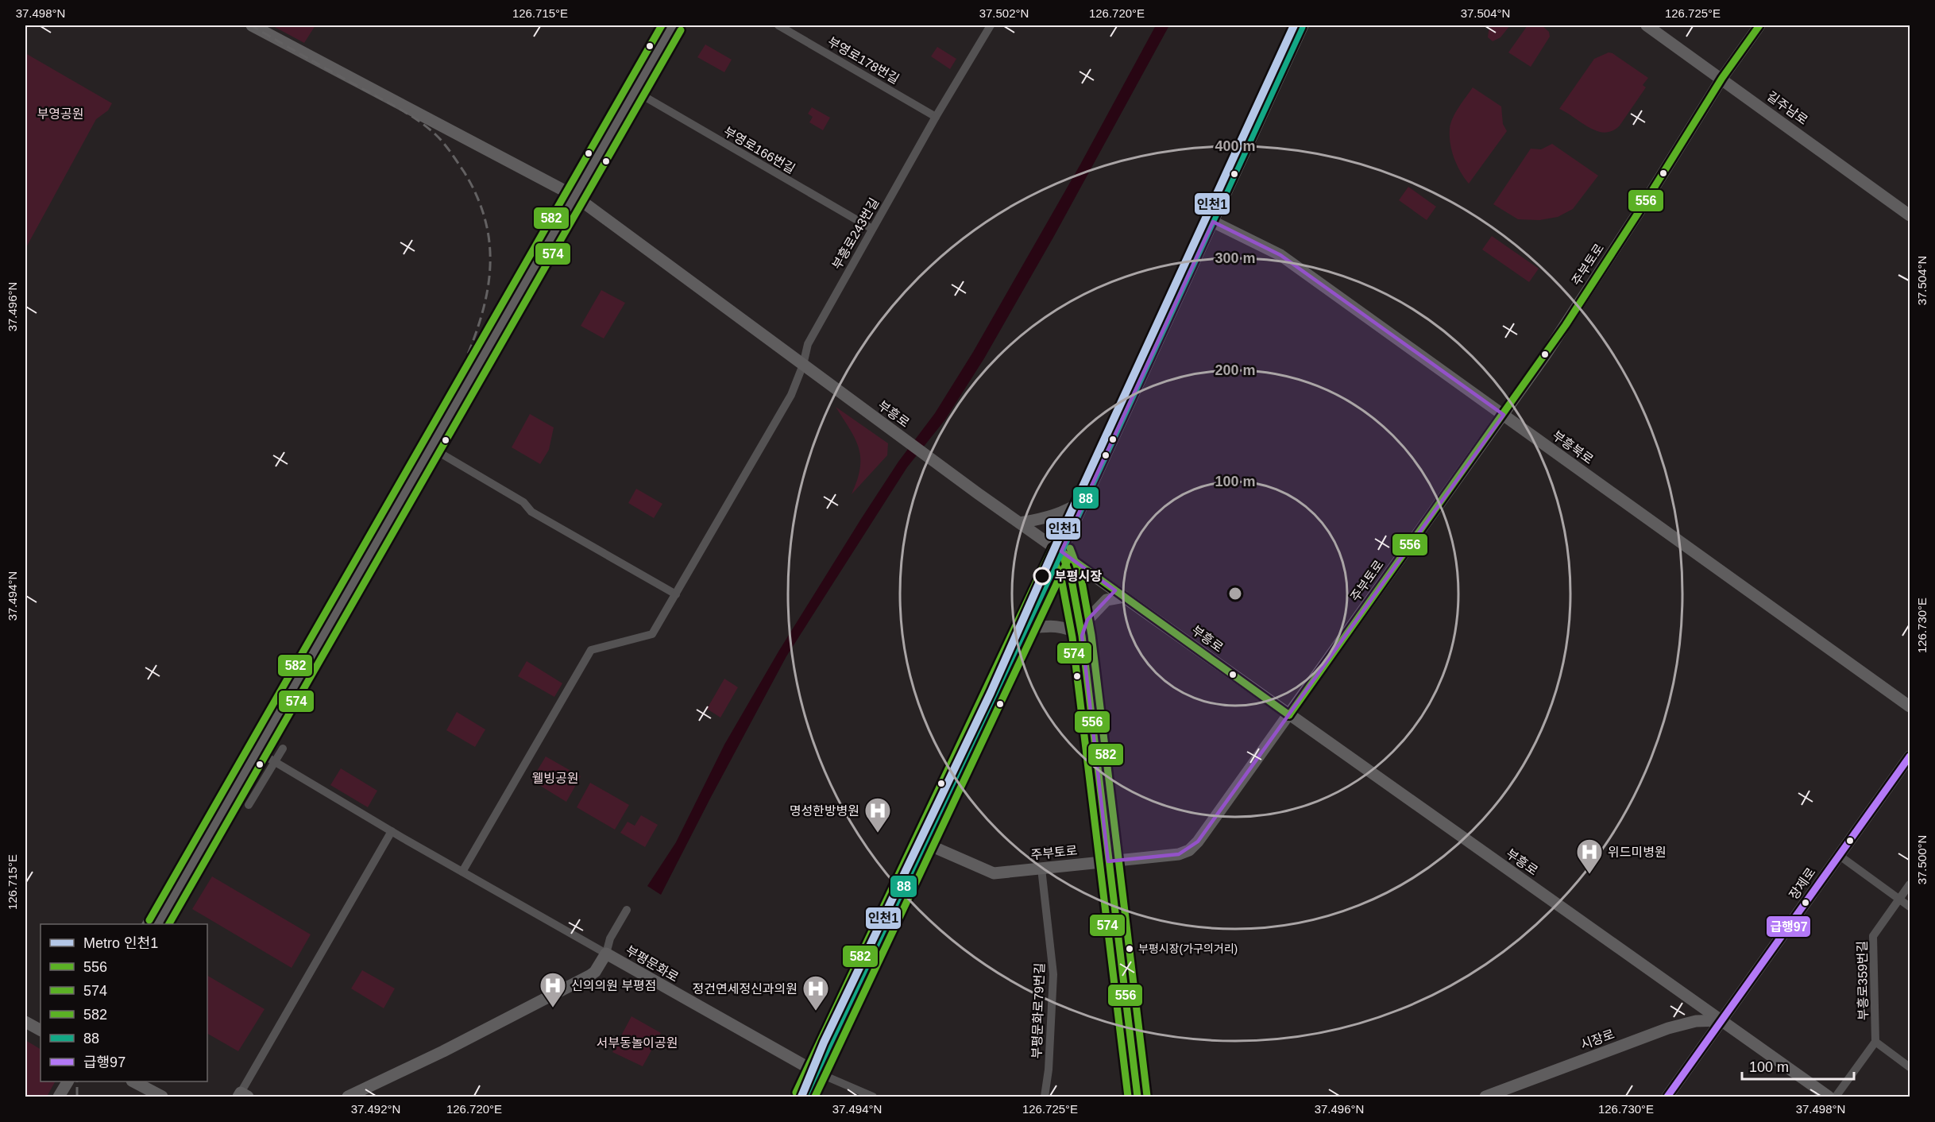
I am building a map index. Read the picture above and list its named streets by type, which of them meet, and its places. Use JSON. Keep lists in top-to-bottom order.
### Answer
{
  "streets": {
    "street": [
      "부영로178번길",
      "길주남로",
      "부영로166번길",
      "부흥로243번길",
      "주부토로",
      "부흥로",
      "부흥북로",
      "장제로",
      "부평문화로",
      "부흥로359번길",
      "부평문화로79번길",
      "시장로"
    ]
  },
  "crossings": [
    ["부영로178번길", "부흥로243번길"],
    ["길주남로", "주부토로"],
    ["부영로166번길", "부흥로243번길"],
    ["부흥로243번길", "부흥로"],
    ["주부토로", "부흥로"],
    ["주부토로", "부흥북로"],
    ["주부토로", "부평문화로79번길"],
    ["부흥로", "장제로"],
    ["부흥로", "시장로"],
    ["장제로", "시장로"]
  ],
  "parks": ["부영공원", "웰빙공원", "서부동놀이공원"],
  "places": {
    "other": ["부평시장", "부평시장(가구의거리)"],
    "hospital": [
      "명성한방병원",
      "위드미병원",
      "신의의원 부평점",
      "정건연세정신과의원"
    ]
  },
  "lines": [
    "metro line 인천1",
    "transit line 556",
    "transit line 582",
    "transit line 88",
    "transit line 574",
    "transit line 급행97"
  ],
  "legend": [
    "Metro 인천1",
    "556",
    "574",
    "582",
    "88",
    "급행97"
  ],
  "scale_bar": "100 m",
  "coordinates": [
    "37.498°N",
    "126.715°E",
    "37.502°N",
    "126.720°E",
    "37.504°N",
    "126.725°E",
    "37.496°N",
    "37.494°N",
    "126.730°E",
    "37.500°N",
    "37.492°N"
  ],
  "rings": [
    "400 m",
    "300 m",
    "200 m",
    "100 m"
  ]
}
